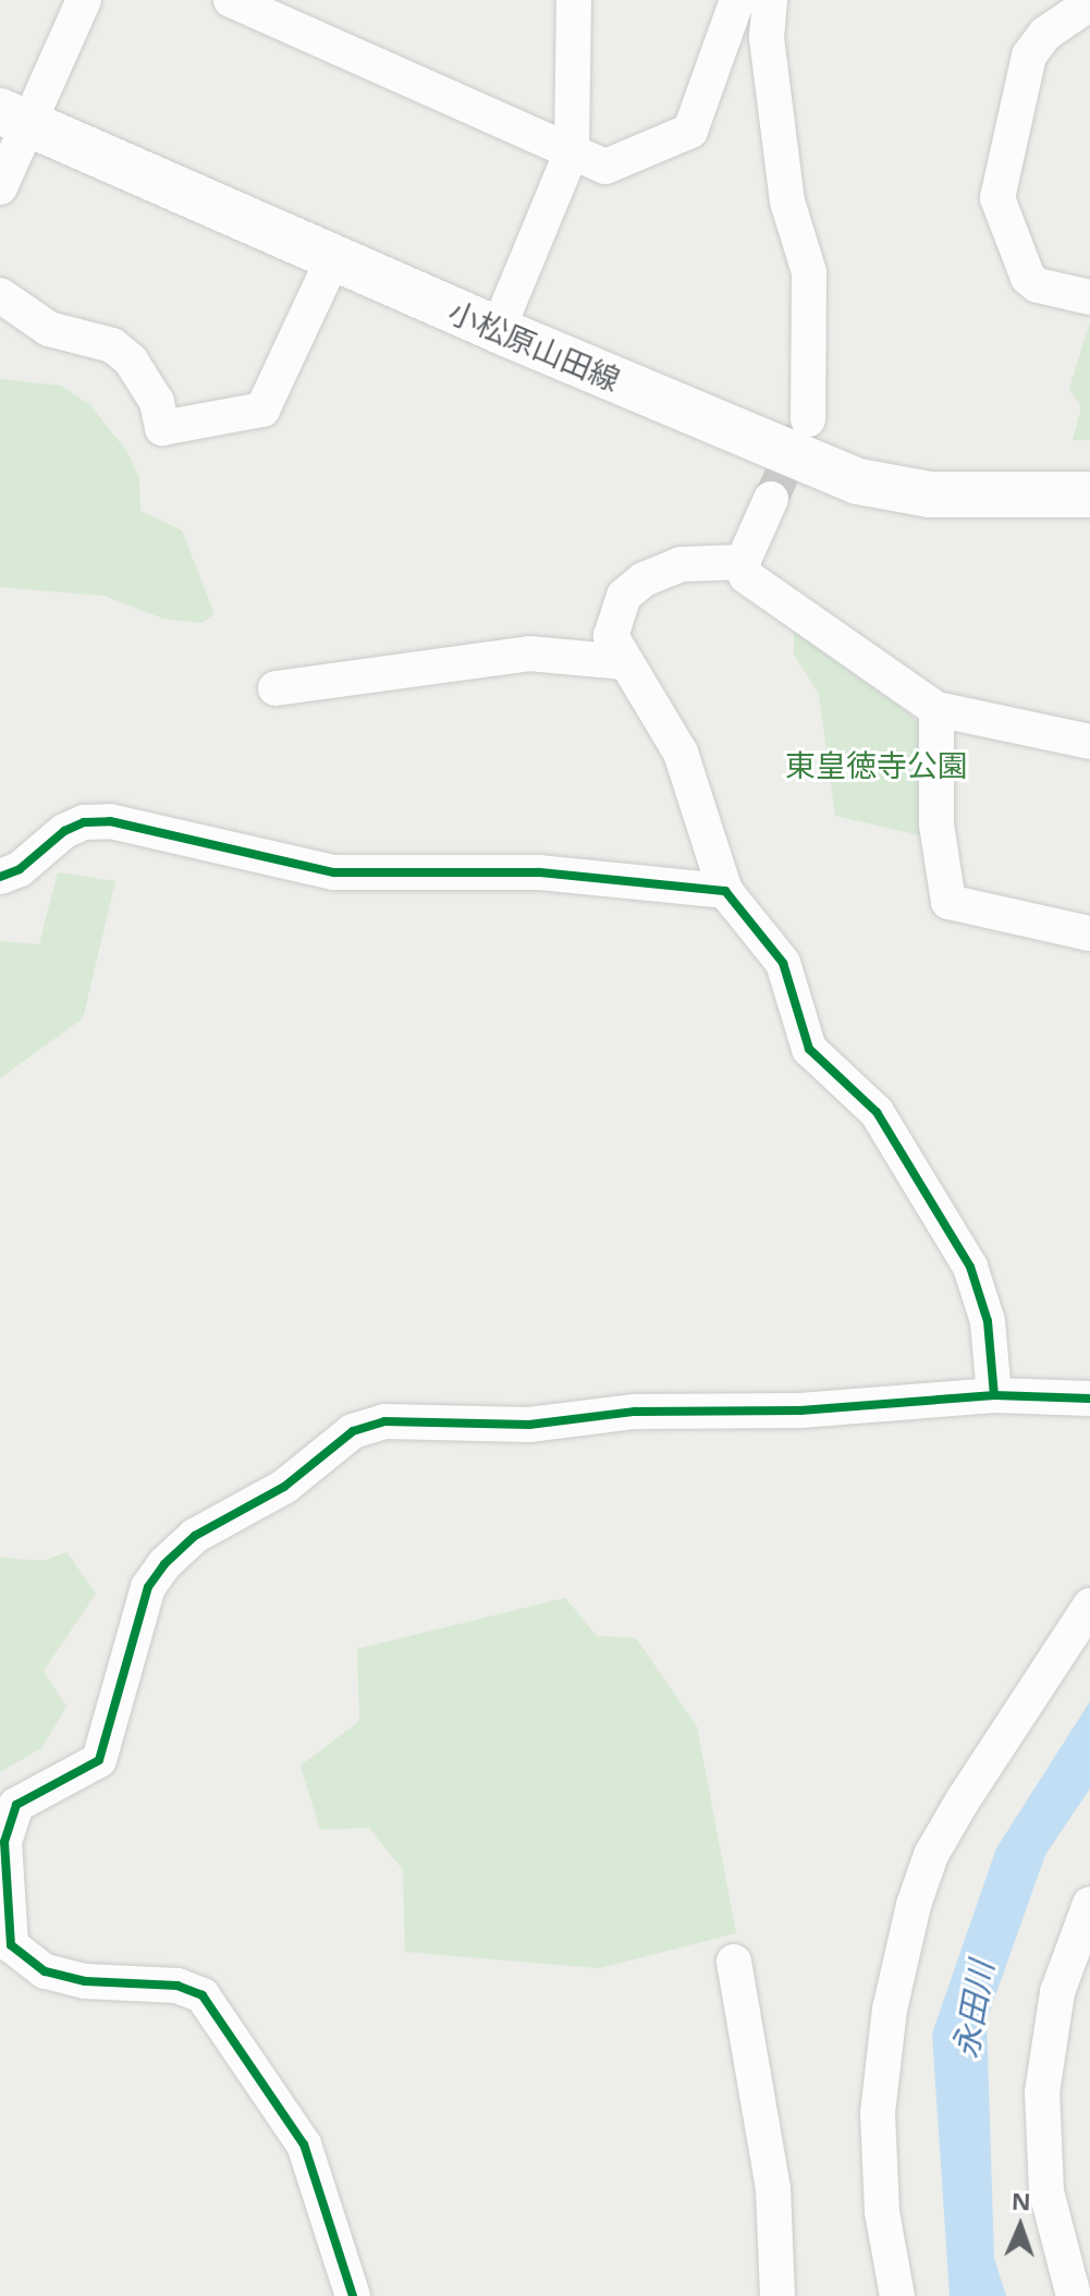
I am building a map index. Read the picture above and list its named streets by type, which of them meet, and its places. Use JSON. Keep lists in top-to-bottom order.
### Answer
{
  "streets": {
    "street": ["小松原山田線"]
  },
  "water": ["永田川"],
  "parks": ["東皇徳寺公園"],
  "north": "top"
}
